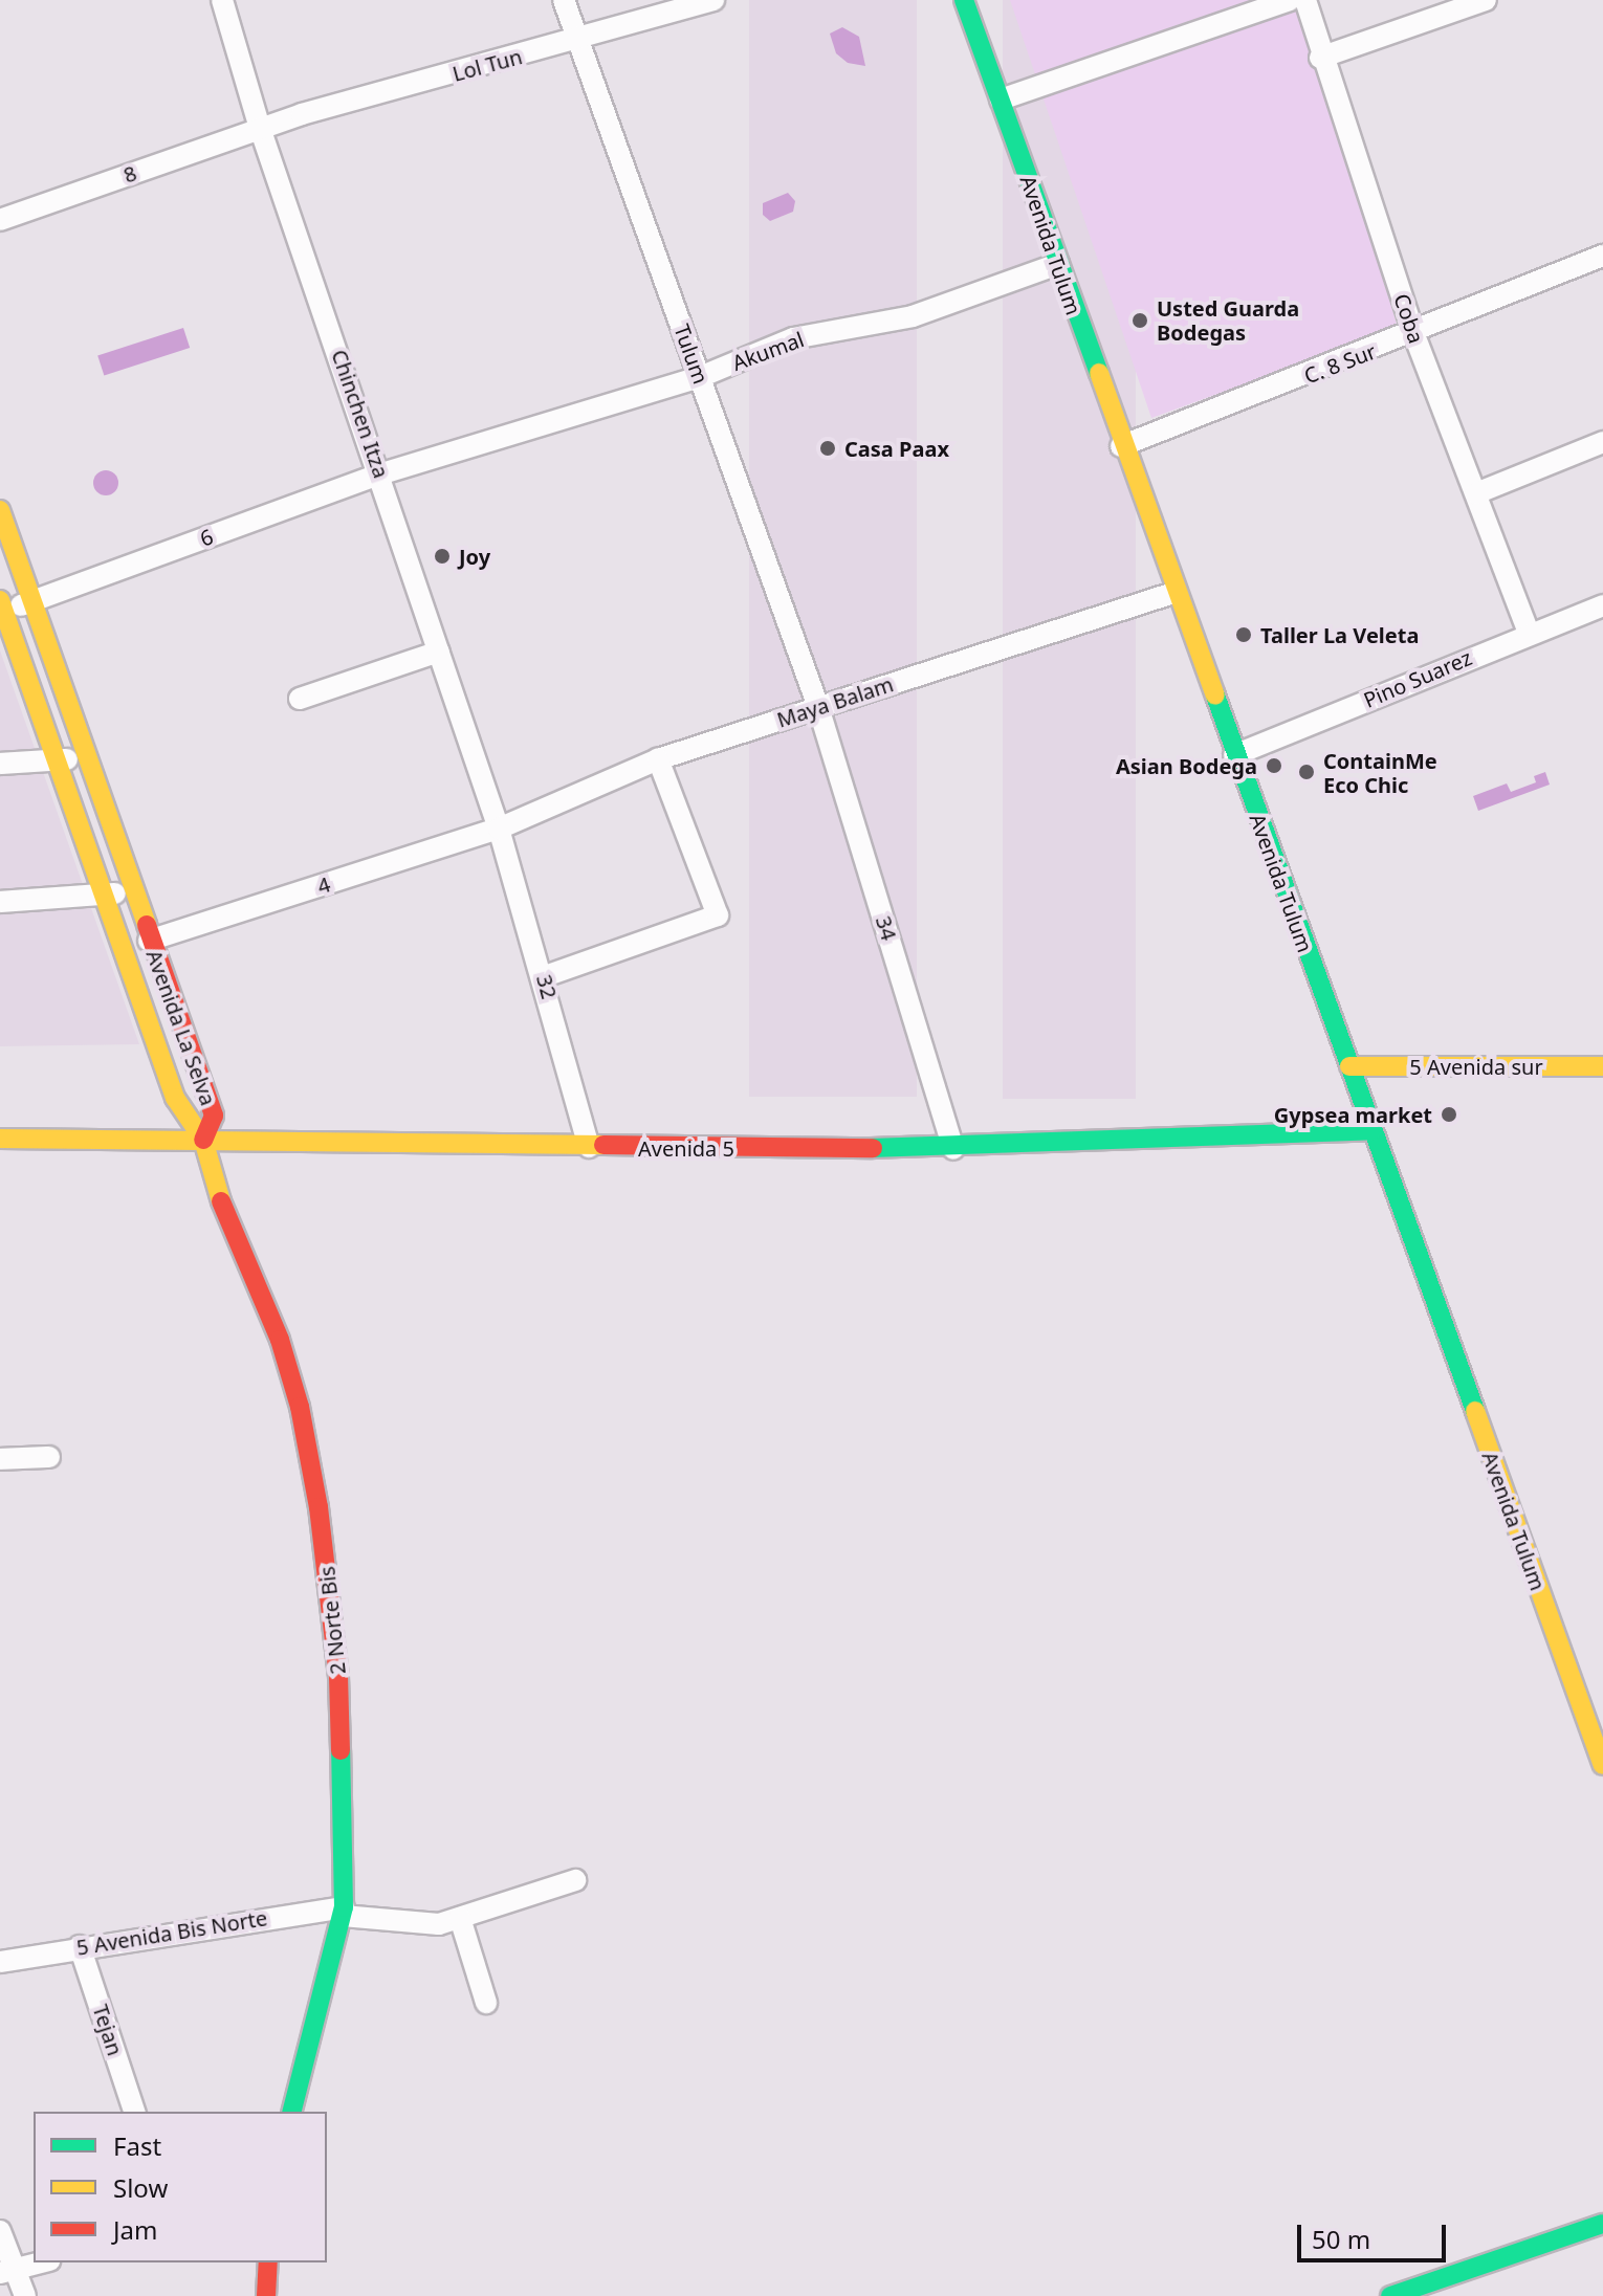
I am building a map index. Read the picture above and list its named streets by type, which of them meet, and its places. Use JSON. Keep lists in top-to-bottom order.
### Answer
{
  "streets": {
    "main road": [
      "Avenida Tulum",
      "Avenida La Selva",
      "5 Avenida sur",
      "Avenida 5",
      "2 Norte Bis"
    ],
    "street": [
      "Lol Tun",
      "8",
      "Coba",
      "Akumal",
      "Tulum",
      "C. 8 Sur",
      "Chinchen Itza",
      "6",
      "Pino Suarez",
      "Maya Balam",
      "4",
      "34",
      "32",
      "5 Avenida Bis Norte",
      "Tejan"
    ]
  },
  "crossings": [
    ["Lol Tun", "8"],
    ["Lol Tun", "Tulum"],
    ["Lol Tun", "Chinchen Itza"],
    ["8", "Chinchen Itza"],
    ["Avenida Tulum", "Akumal"],
    ["Avenida Tulum", "C. 8 Sur"],
    ["Avenida Tulum", "Pino Suarez"],
    ["Avenida Tulum", "Maya Balam"],
    ["Avenida Tulum", "5 Avenida sur"],
    ["Avenida Tulum", "Avenida 5"],
    ["Coba", "C. 8 Sur"],
    ["Coba", "Pino Suarez"],
    ["Akumal", "Tulum"],
    ["Akumal", "Chinchen Itza"],
    ["Akumal", "6"],
    ["Tulum", "Maya Balam"],
    ["Tulum", "34"],
    ["Chinchen Itza", "6"],
    ["Chinchen Itza", "Maya Balam"],
    ["Chinchen Itza", "4"],
    ["Chinchen Itza", "32"],
    ["6", "Avenida La Selva"],
    ["Maya Balam", "4"],
    ["Maya Balam", "34"],
    ["Maya Balam", "32"],
    ["4", "32"],
    ["4", "Avenida La Selva"],
    ["34", "Avenida 5"],
    ["32", "Avenida 5"],
    ["Avenida La Selva", "Avenida 5"],
    ["Avenida La Selva", "2 Norte Bis"],
    ["Avenida 5", "2 Norte Bis"],
    ["2 Norte Bis", "5 Avenida Bis Norte"],
    ["5 Avenida Bis Norte", "Tejan"]
  ],
  "places": [
    "Usted Guarda Bodegas",
    "Casa Paax",
    "Joy",
    "Taller La Veleta",
    "Asian Bodega",
    "ContainMe Eco Chic",
    "Gypsea market"
  ],
  "legend": ["Fast", "Slow", "Jam"],
  "scale_bar": "50 m"
}
